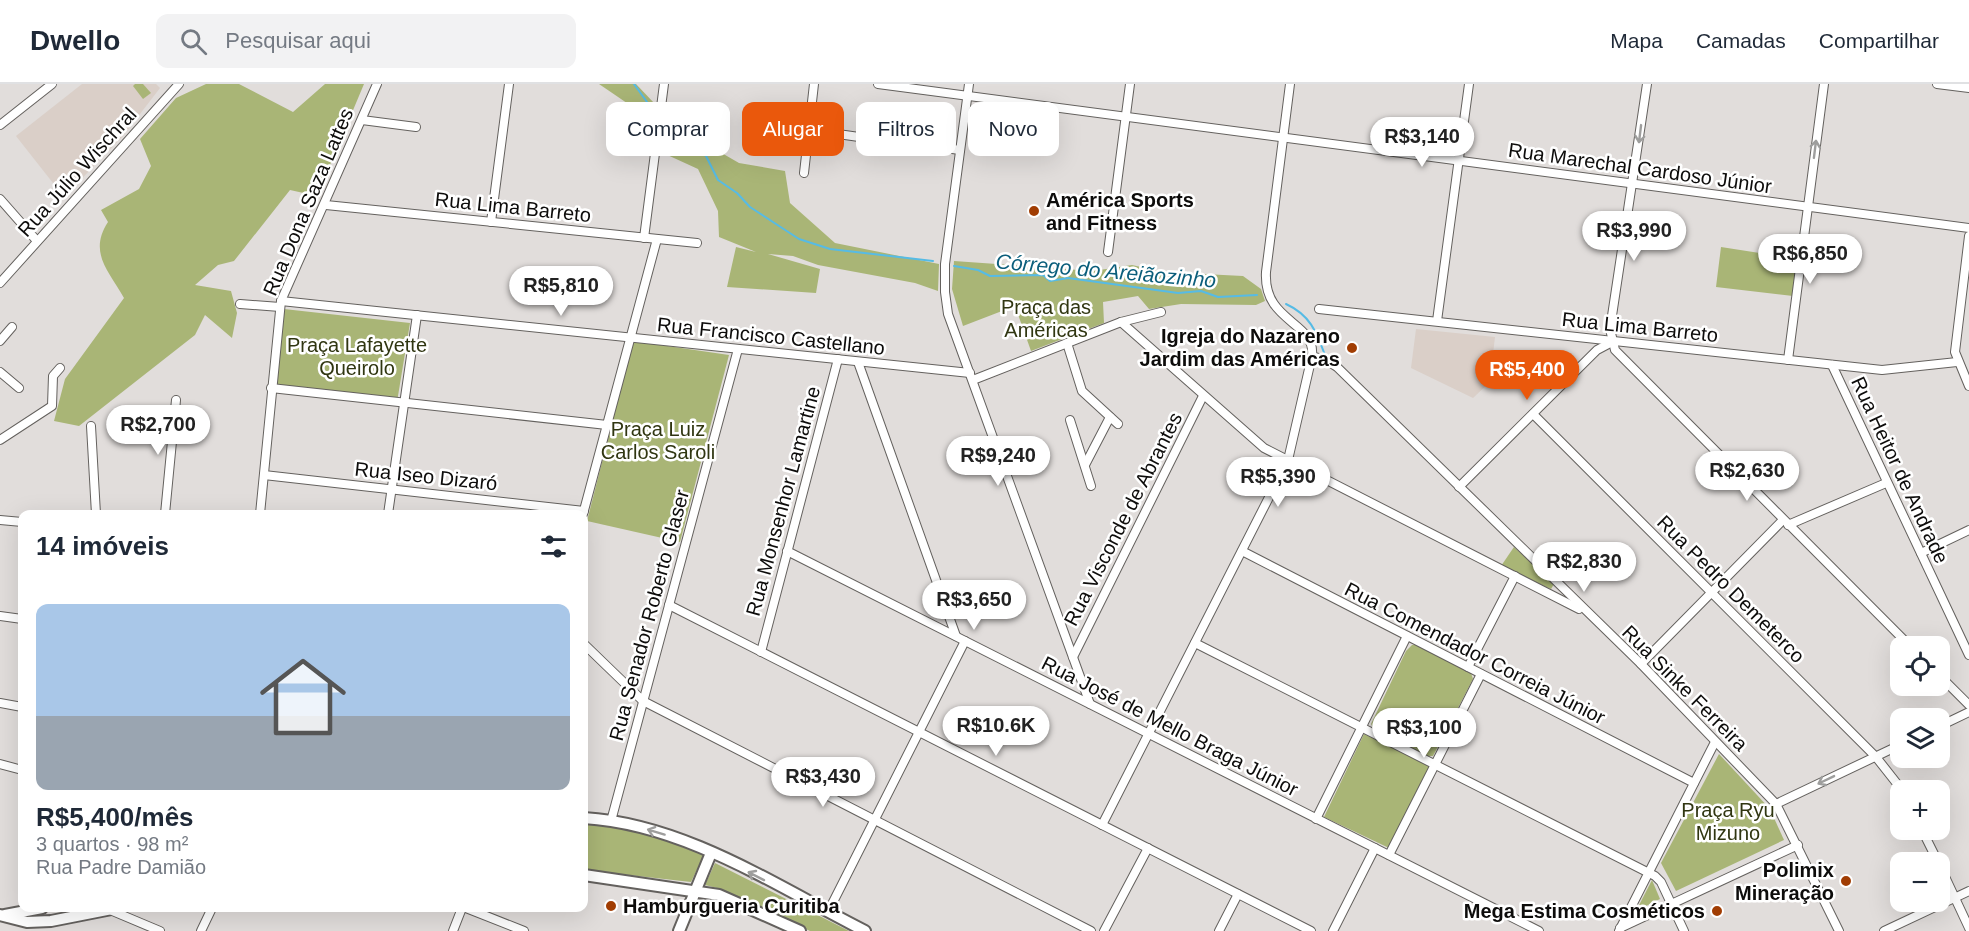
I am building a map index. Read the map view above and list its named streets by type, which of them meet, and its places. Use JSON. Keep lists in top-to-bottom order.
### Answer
{
  "streets": {
    "street": [
      "Rua Marechal Cardoso Júnior",
      "Rua Júlio Wischral",
      "Rua Dona Saza Lattes",
      "Rua Lima Barreto",
      "Rua Francisco Castellano",
      "Rua Heitor de Andrade",
      "Rua Iseo Dizaró",
      "Rua Monsenhor Lamartine",
      "Rua Visconde de Abrantes",
      "Rua Pedro Demeterco",
      "Rua Senador Roberto Glaser",
      "Rua Comendador Correia Júnior",
      "Rua Sinke Ferreira",
      "Rua José de Mello Braga Júnior"
    ]
  },
  "crossings": [
    ["Rua Dona Saza Lattes", "Rua Lima Barreto"],
    ["Rua Dona Saza Lattes", "Rua Francisco Castellano"],
    ["Rua Dona Saza Lattes", "Rua Iseo Dizaró"],
    ["Rua Lima Barreto", "Rua Heitor de Andrade"],
    ["Rua Francisco Castellano", "Rua Monsenhor Lamartine"],
    ["Rua Francisco Castellano", "Rua Senador Roberto Glaser"],
    ["Rua Monsenhor Lamartine", "Rua José de Mello Braga Júnior"]
  ],
  "water": ["Córrego do Areiãozinho"],
  "parks": [
    "Praça das Américas",
    "Praça Lafayette Queirolo",
    "Praça Luiz Carlos Saroli",
    "Praça Ryu Mizuno"
  ],
  "places": [
    "América Sports and Fitness",
    "Igreja do Nazareno Jardim das Américas",
    "Polimix Mineração",
    "Hamburgueria Curitiba",
    "Mega Estima Cosméticos"
  ],
  "page": {
    "header": "Dwello",
    "search": "Pesquisar aqui",
    "nav": ["Mapa", "Camadas", "Compartilhar"],
    "chip": [
      "Comprar",
      "Alugar",
      "Filtros",
      "Novo"
    ],
    "price": [
      "R$3,140",
      "R$3,990",
      "R$6,850",
      "R$5,810",
      "R$5,400",
      "R$2,700",
      "R$9,240",
      "R$2,630",
      "R$5,390",
      "R$2,830",
      "R$3,650",
      "R$10.6K",
      "R$3,100",
      "R$3,430"
    ],
    "heading": "14 imóveis",
    "list": [
      {
        "name": "R$5,400/mês",
        "note": "3 quartos · 98 m² · Rua Padre Damião"
      }
    ],
    "map_buttons": ["+", "−"]
  }
}
